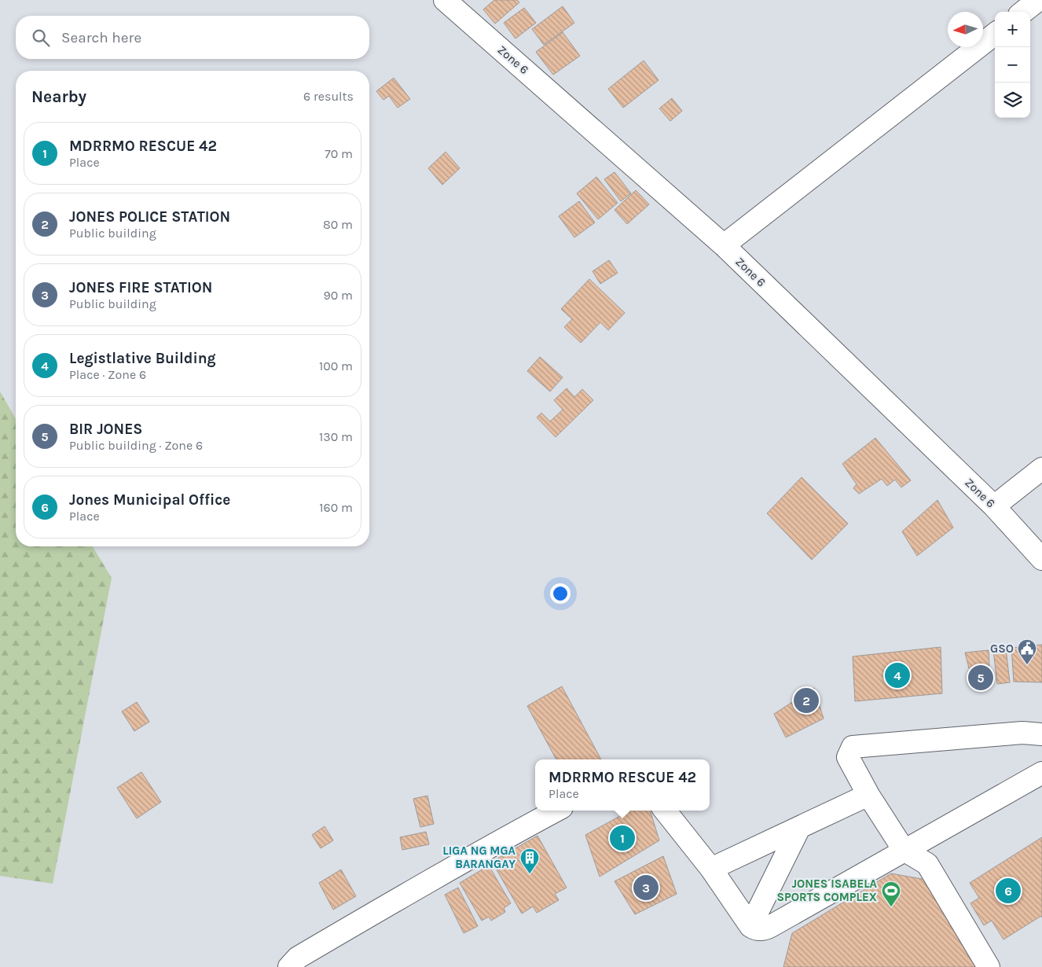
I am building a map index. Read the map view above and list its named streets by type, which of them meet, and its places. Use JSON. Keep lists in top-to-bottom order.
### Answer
{
  "streets": {
    "street": ["Zone 6"]
  },
  "places": {
    "public building": ["GSO"],
    "building": ["LIGA NG MGA BARANGAY"],
    "sports": ["JONES ISABELA SPORTS COMPLEX"]
  },
  "north": "left",
  "page": {
    "map_buttons": ["+", "−"],
    "search": "Search here",
    "heading": ["Nearby", "6 results"],
    "list": [
      {
        "mark": "1",
        "name": "MDRRMO RESCUE 42",
        "note": "Place",
        "value": "70 m"
      },
      {
        "mark": "2",
        "name": "JONES POLICE STATION",
        "note": "Public building",
        "value": "80 m"
      },
      {
        "mark": "3",
        "name": "JONES FIRE STATION",
        "note": "Public building",
        "value": "90 m"
      },
      {
        "mark": "4",
        "name": "Legistlative Building",
        "note": "Place · Zone 6",
        "value": "100 m"
      },
      {
        "mark": "5",
        "name": "BIR JONES",
        "note": "Public building · Zone 6",
        "value": "130 m"
      },
      {
        "mark": "6",
        "name": "Jones Municipal Office",
        "note": "Place",
        "value": "160 m"
      }
    ],
    "pins": [
      "4",
      "5",
      "2",
      "1",
      "3",
      "6"
    ],
    "popup": ["MDRRMO RESCUE 42", "Place"]
  }
}
